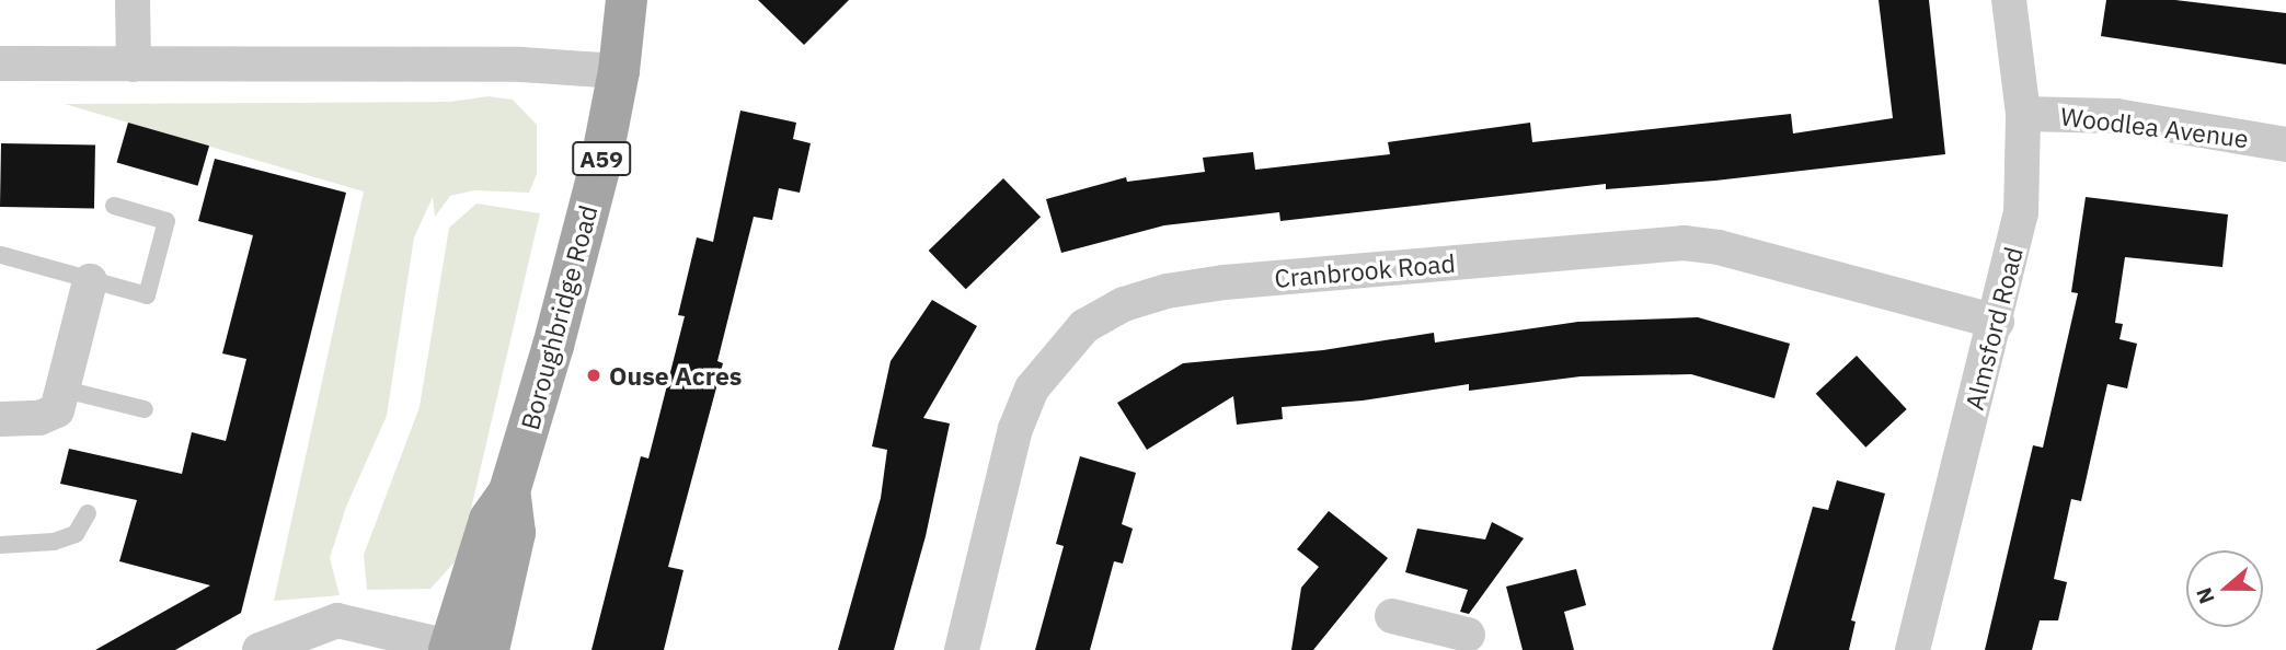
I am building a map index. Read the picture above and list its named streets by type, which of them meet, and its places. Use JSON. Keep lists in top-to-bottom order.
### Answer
{
  "streets": {
    "main road": ["A59", "Boroughbridge Road"],
    "street": ["Woodlea Avenue", "Cranbrook Road", "Almsford Road"]
  },
  "crossings": [
    ["Woodlea Avenue", "Almsford Road"],
    ["Cranbrook Road", "Almsford Road"]
  ],
  "places": ["Ouse Acres"],
  "north": "left"
}
